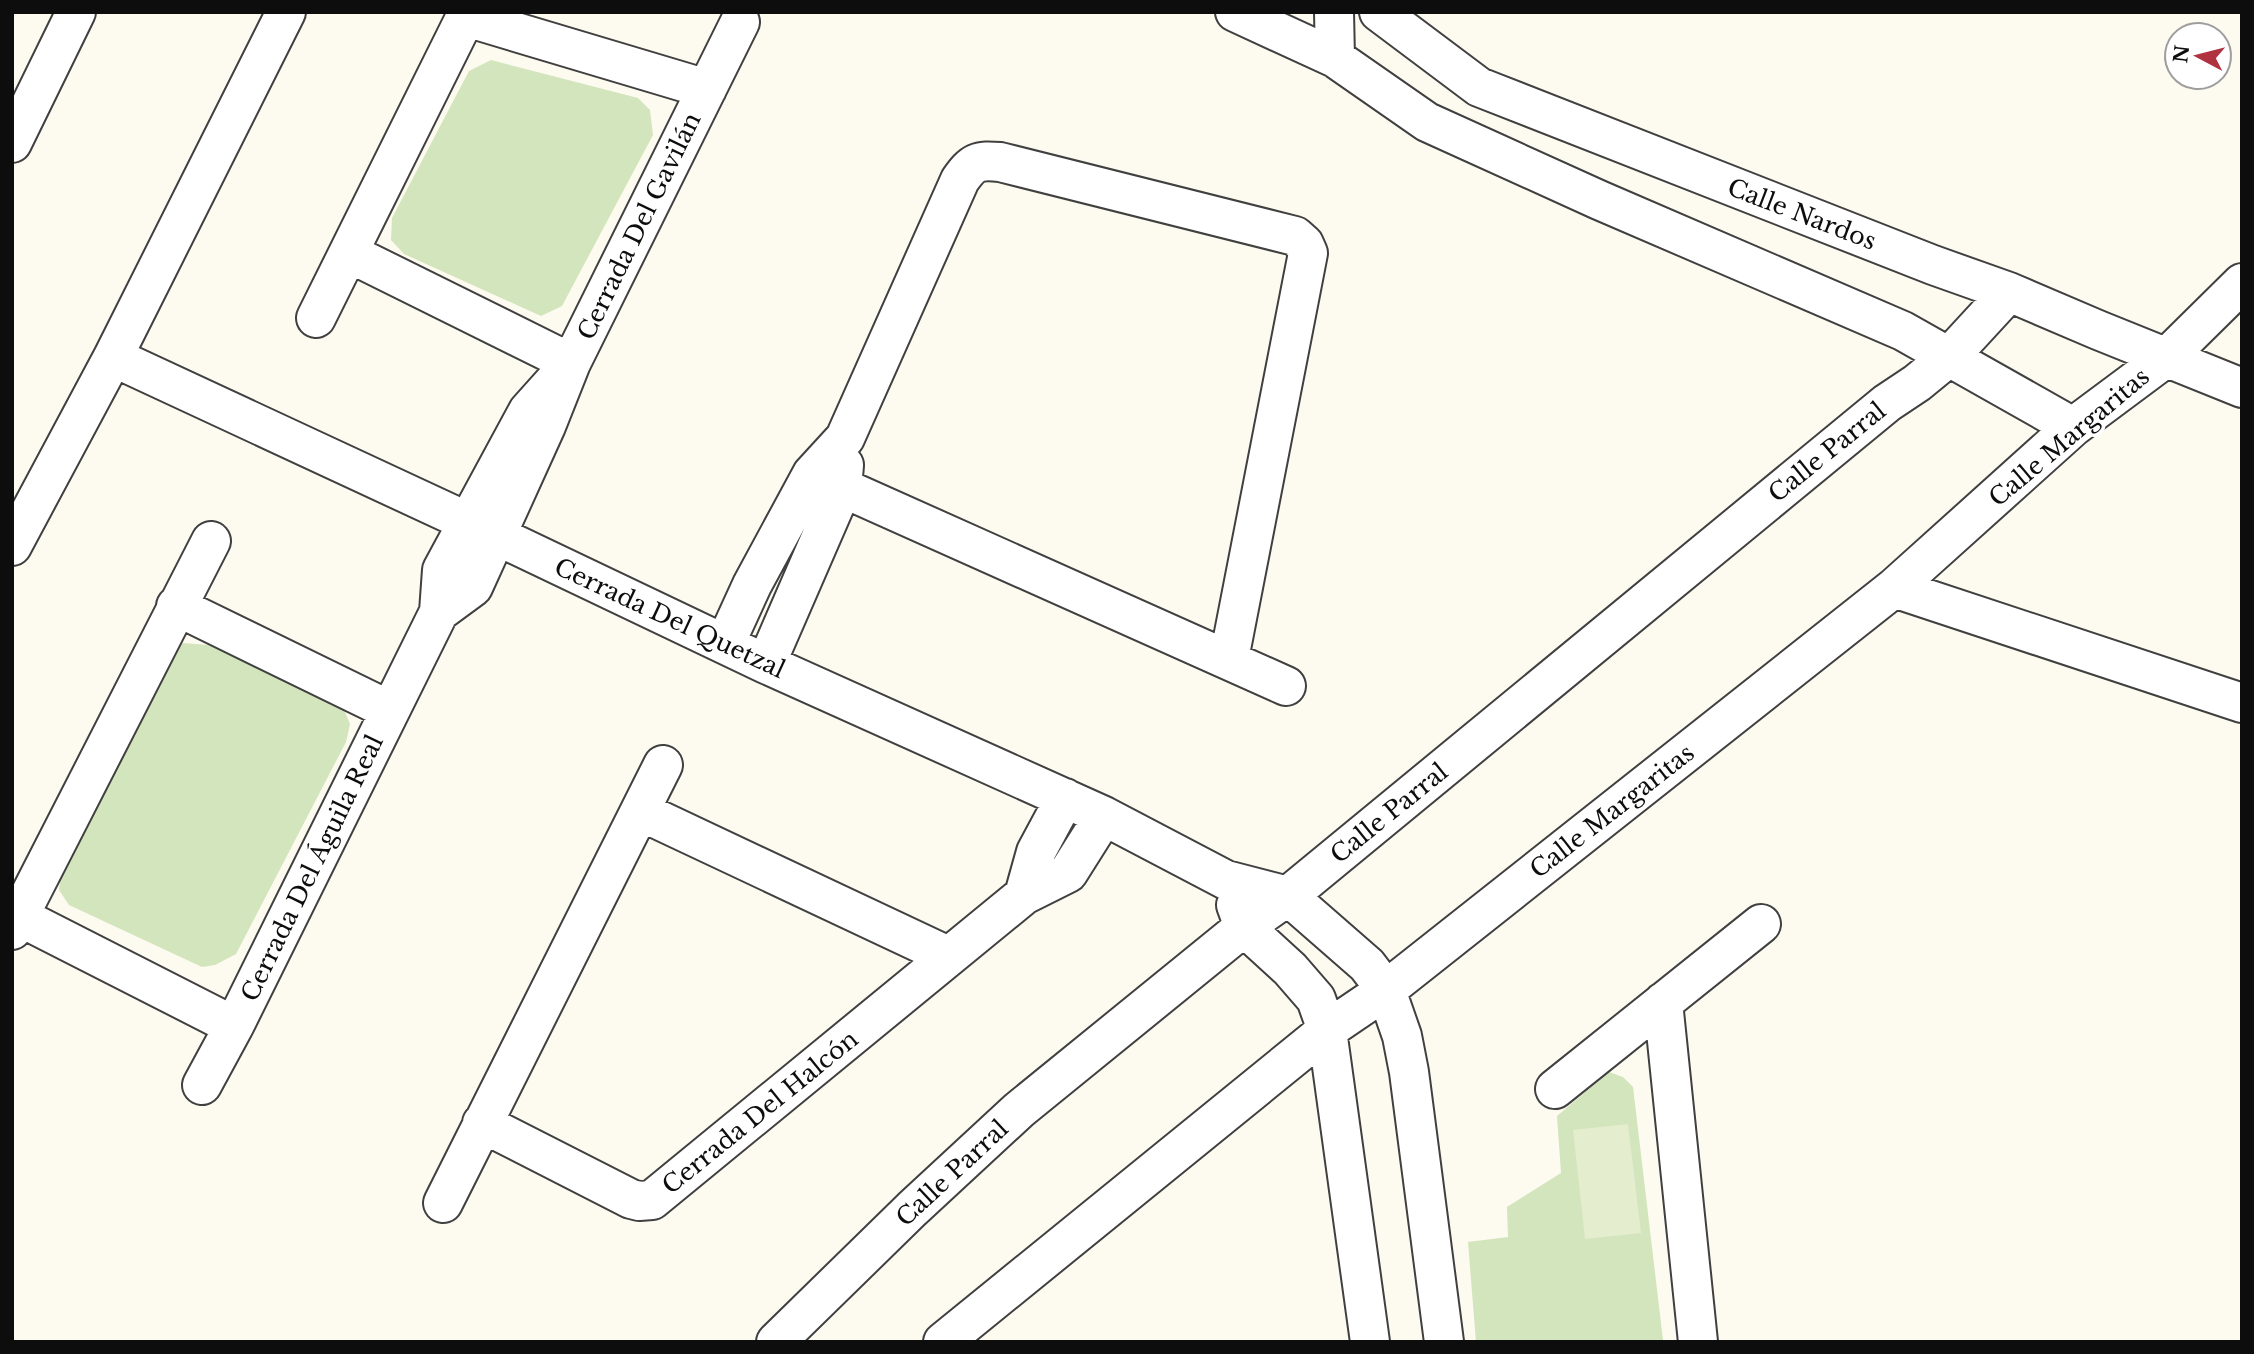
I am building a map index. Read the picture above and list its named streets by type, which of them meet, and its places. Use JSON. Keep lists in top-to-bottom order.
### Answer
{
  "streets": {
    "street": [
      "Calle Nardos",
      "Cerrada Del Gavilán",
      "Calle Margaritas",
      "Calle Parral",
      "Cerrada Del Quetzal",
      "Cerrada Del Águila Real",
      "Cerrada Del Halcón"
    ]
  },
  "crossings": [
    ["Calle Nardos", "Calle Margaritas"],
    ["Calle Nardos", "Calle Parral"],
    ["Cerrada Del Gavilán", "Cerrada Del Quetzal"],
    ["Cerrada Del Gavilán", "Cerrada Del Águila Real"],
    ["Calle Parral", "Cerrada Del Quetzal"],
    ["Cerrada Del Quetzal", "Cerrada Del Águila Real"],
    ["Cerrada Del Quetzal", "Cerrada Del Halcón"]
  ],
  "north": "left"
}
